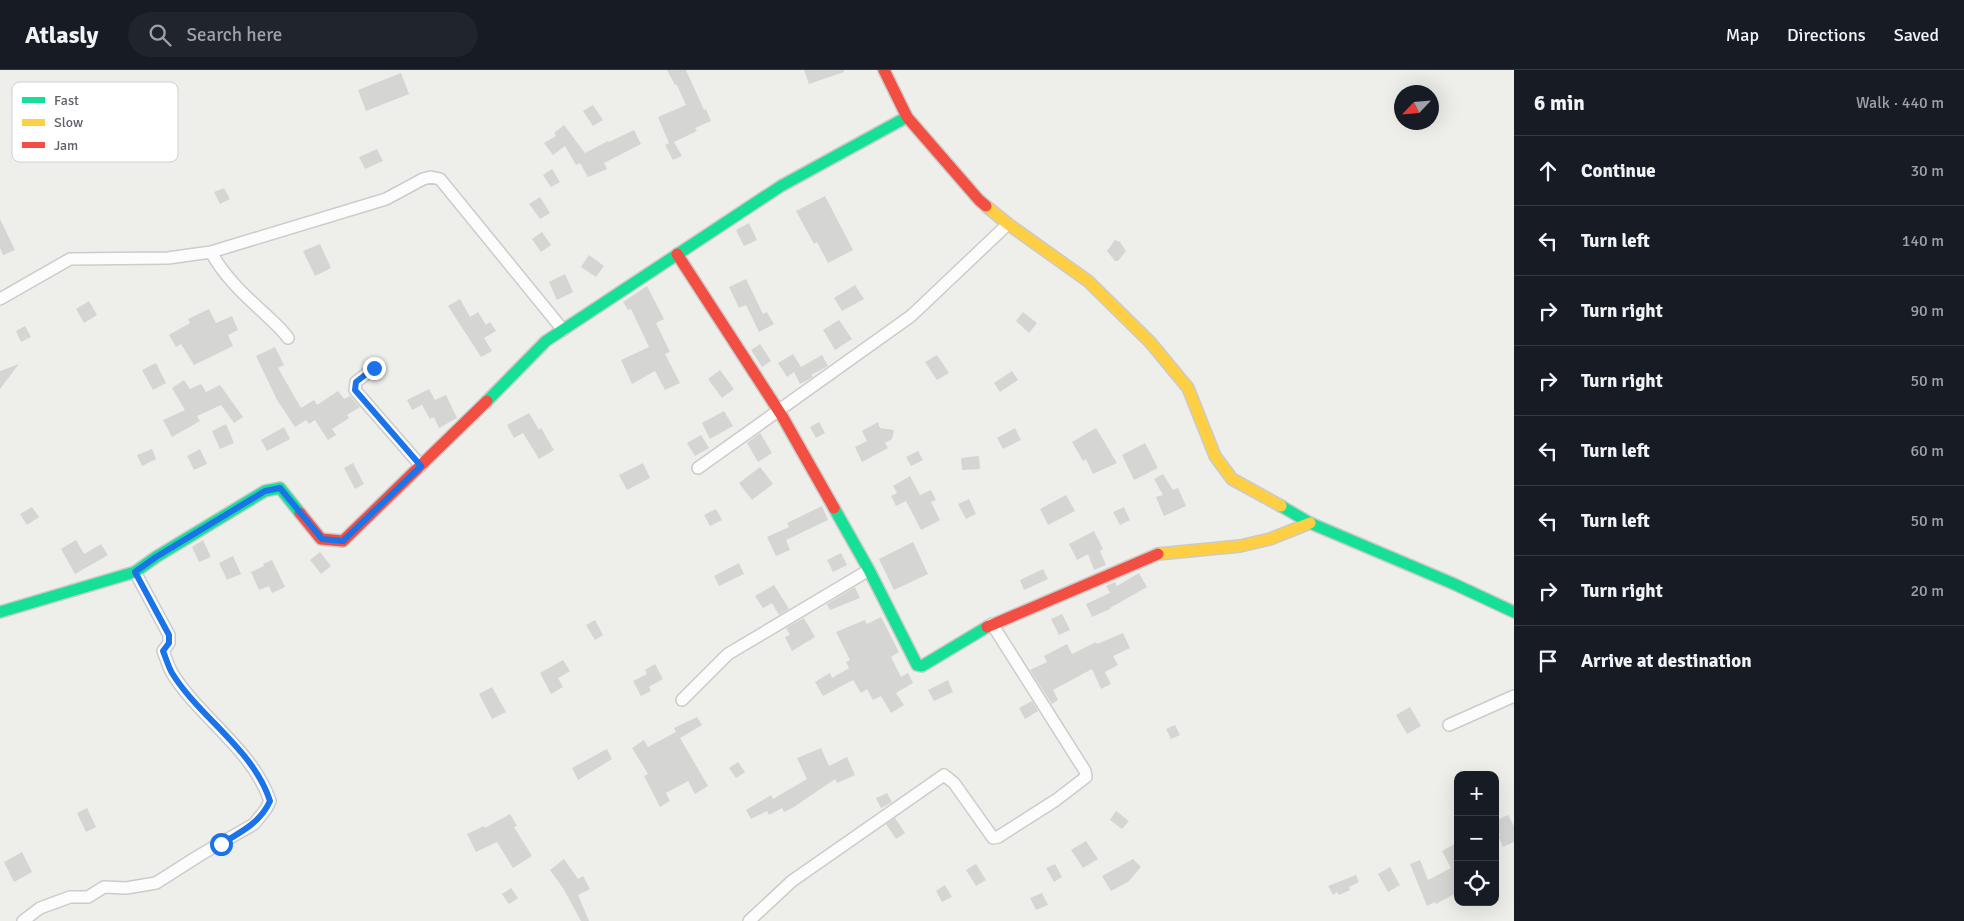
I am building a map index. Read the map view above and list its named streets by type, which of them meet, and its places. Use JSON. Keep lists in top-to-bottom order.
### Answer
{
  "legend": ["Fast", "Slow", "Jam"],
  "north": "bottom left",
  "page": {
    "header": "Atlasly",
    "search": "Search here",
    "nav": ["Map", "Directions", "Saved"],
    "heading": ["6 min", "Walk · 440 m"],
    "list": [
      ["Continue", "30 m"],
      ["Turn left", "140 m"],
      ["Turn right", "90 m"],
      ["Turn right", "50 m"],
      ["Turn left", "60 m"],
      ["Turn left", "50 m"],
      ["Turn right", "20 m"],
      "Arrive at destination"
    ],
    "map_buttons": ["+", "−"]
  }
}
